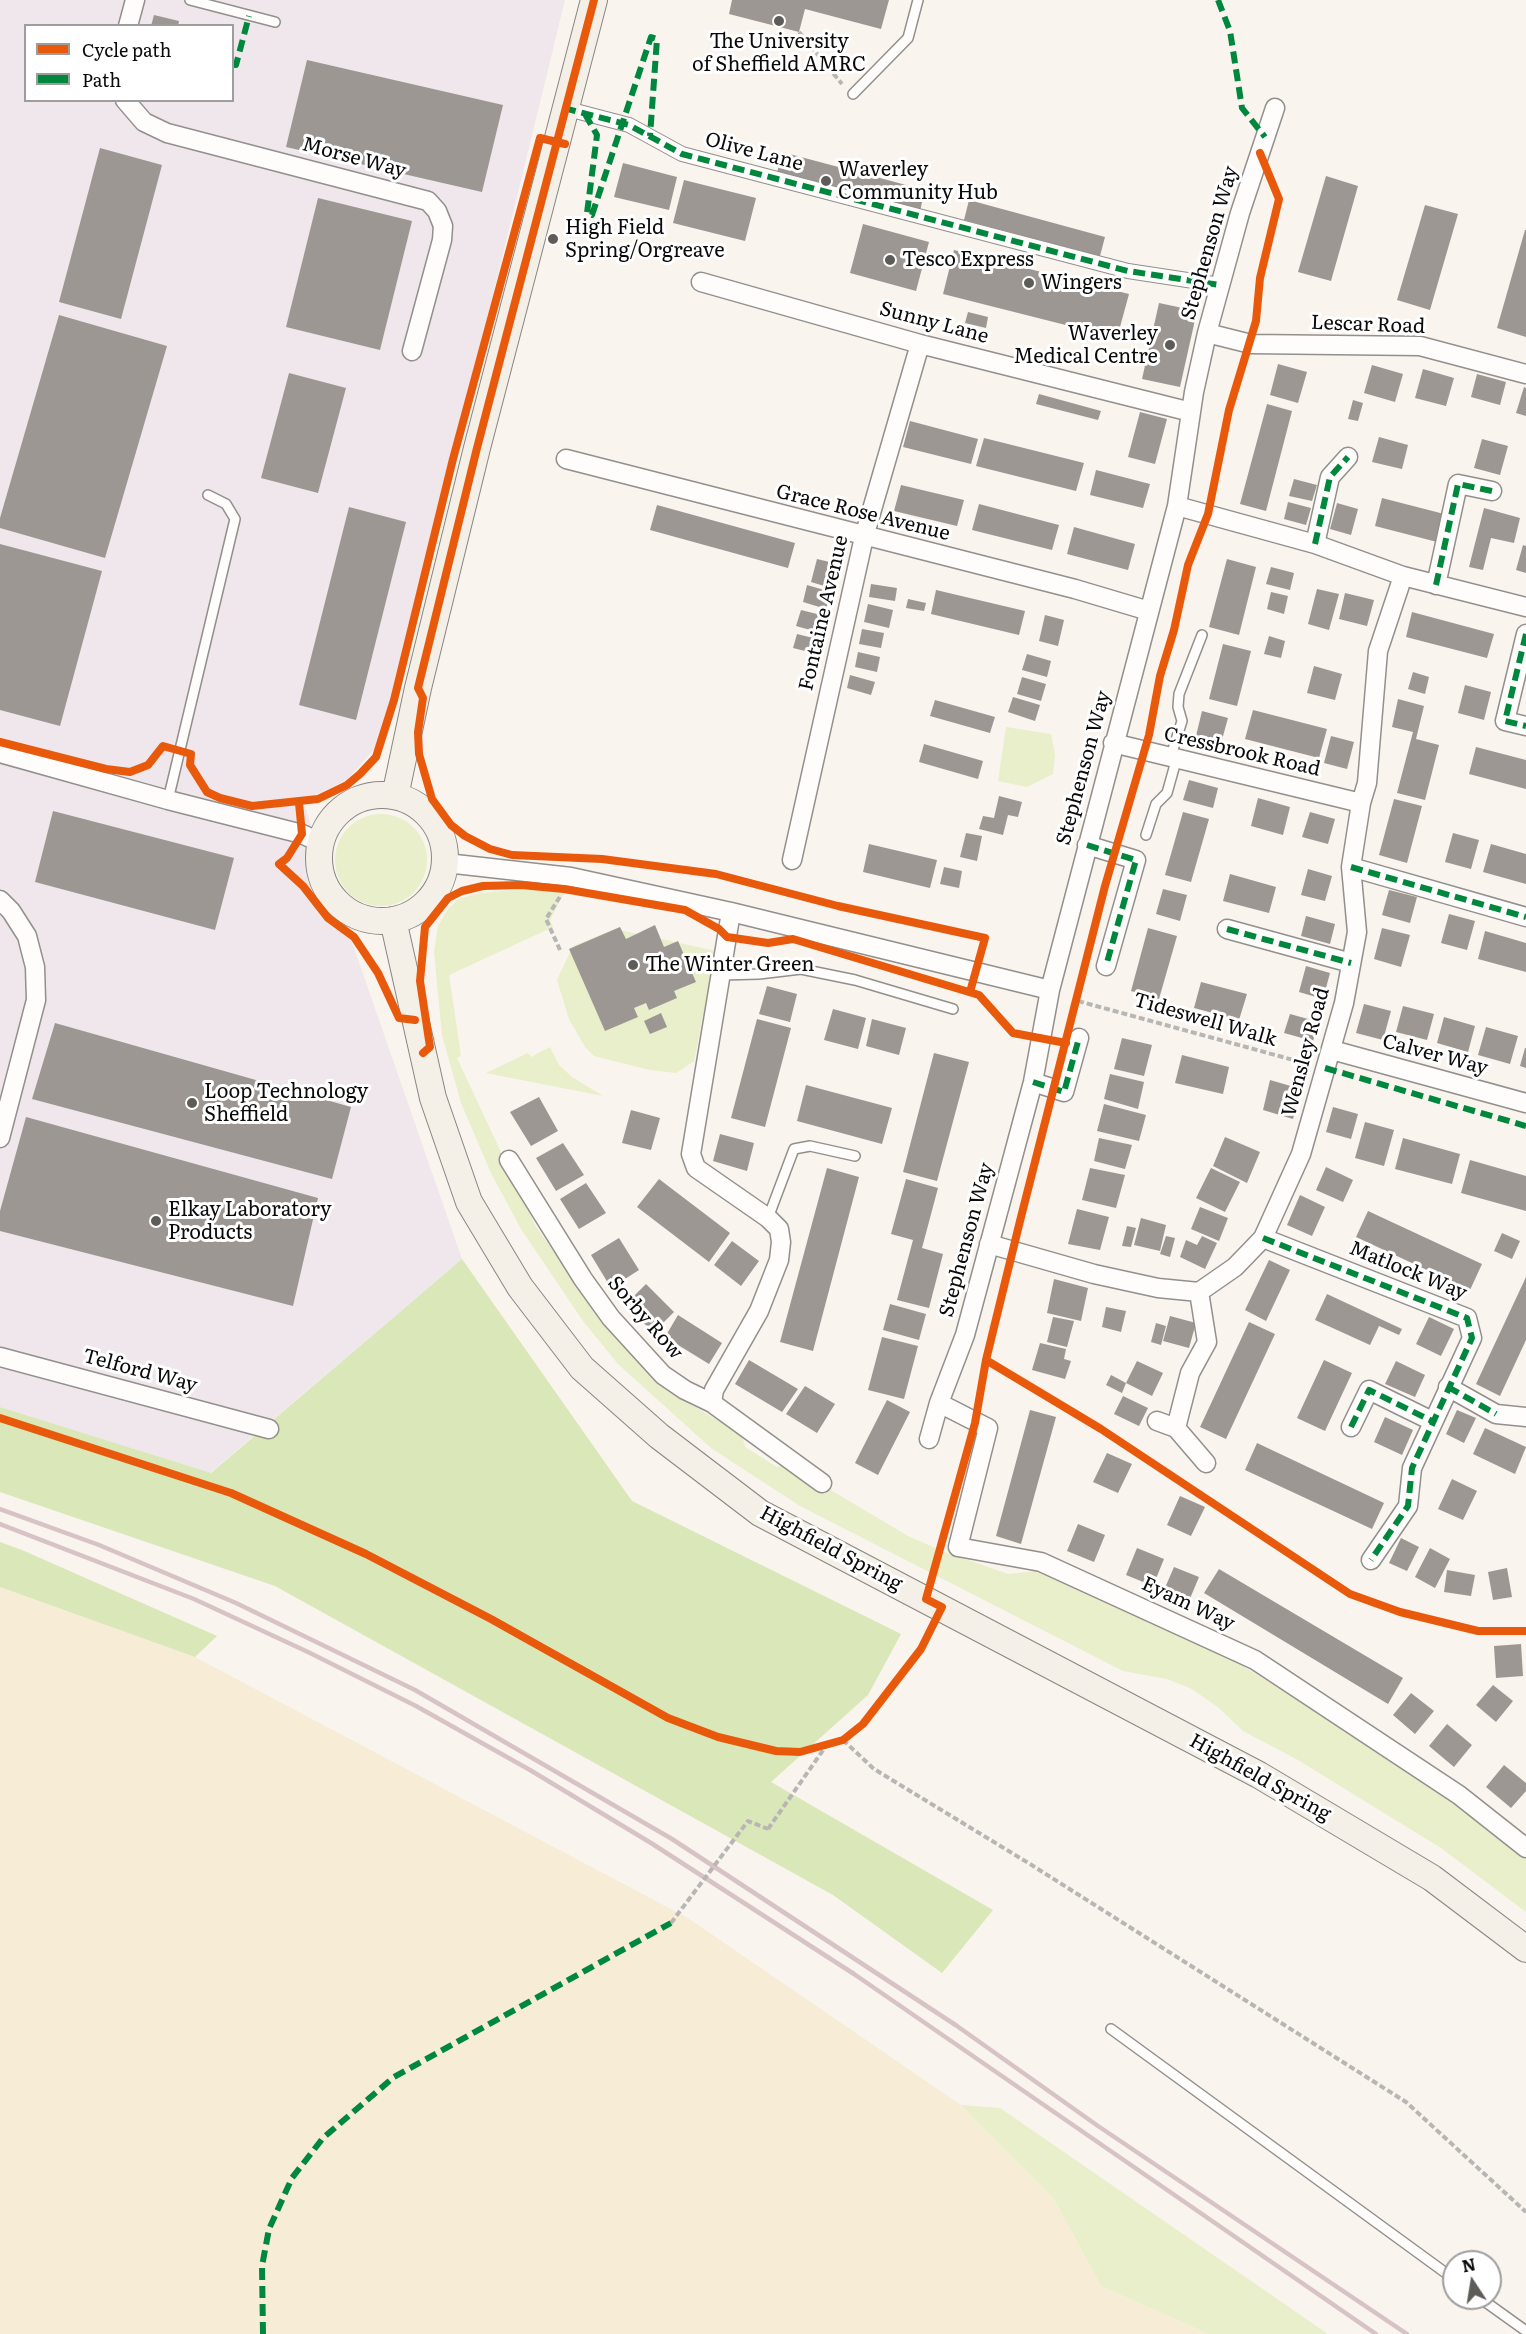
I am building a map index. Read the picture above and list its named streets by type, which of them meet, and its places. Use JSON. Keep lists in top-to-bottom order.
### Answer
{
  "streets": {
    "main road": ["Highfield Spring"],
    "street": [
      "Olive Lane",
      "Morse Way",
      "Stephenson Way",
      "Sunny Lane",
      "Lescar Road",
      "Grace Rose Avenue",
      "Fontaine Avenue",
      "Cressbrook Road",
      "Wensley Road",
      "Calver Way",
      "Matlock Way",
      "Sorby Row",
      "Telford Way",
      "Eyam Way"
    ],
    "path": ["Tideswell Walk"]
  },
  "crossings": [
    ["Olive Lane", "Stephenson Way"],
    ["Stephenson Way", "Sunny Lane"],
    ["Stephenson Way", "Lescar Road"],
    ["Stephenson Way", "Grace Rose Avenue"],
    ["Stephenson Way", "Cressbrook Road"],
    ["Stephenson Way", "Eyam Way"],
    ["Sunny Lane", "Fontaine Avenue"],
    ["Grace Rose Avenue", "Fontaine Avenue"],
    ["Cressbrook Road", "Wensley Road"],
    ["Tideswell Walk", "Wensley Road"],
    ["Wensley Road", "Calver Way"],
    ["Wensley Road", "Matlock Way"]
  ],
  "places": [
    "The University of Sheffield AMRC",
    "Waverley Community Hub",
    "High Field Spring/Orgreave",
    "Tesco Express",
    "Wingers",
    "Waverley Medical Centre",
    "The Winter Green",
    "Loop Technology Sheffield",
    "Elkay Laboratory Products"
  ],
  "legend": ["Cycle path", "Path"],
  "north": "top"
}
